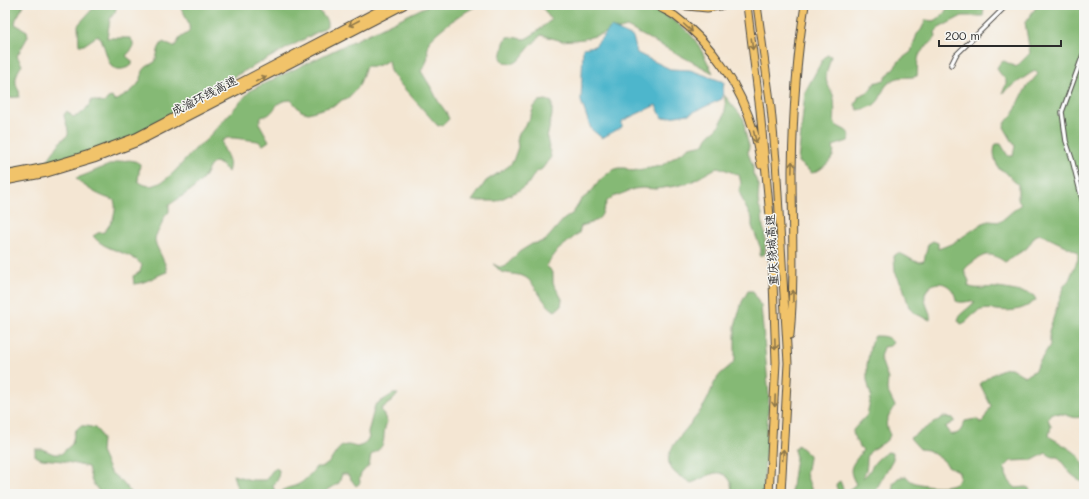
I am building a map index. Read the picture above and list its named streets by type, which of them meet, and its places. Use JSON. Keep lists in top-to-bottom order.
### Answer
{
  "streets": {
    "highway": ["成渝环线高速", "重庆绕城高速"]
  },
  "scale_bar": "200 m"
}
